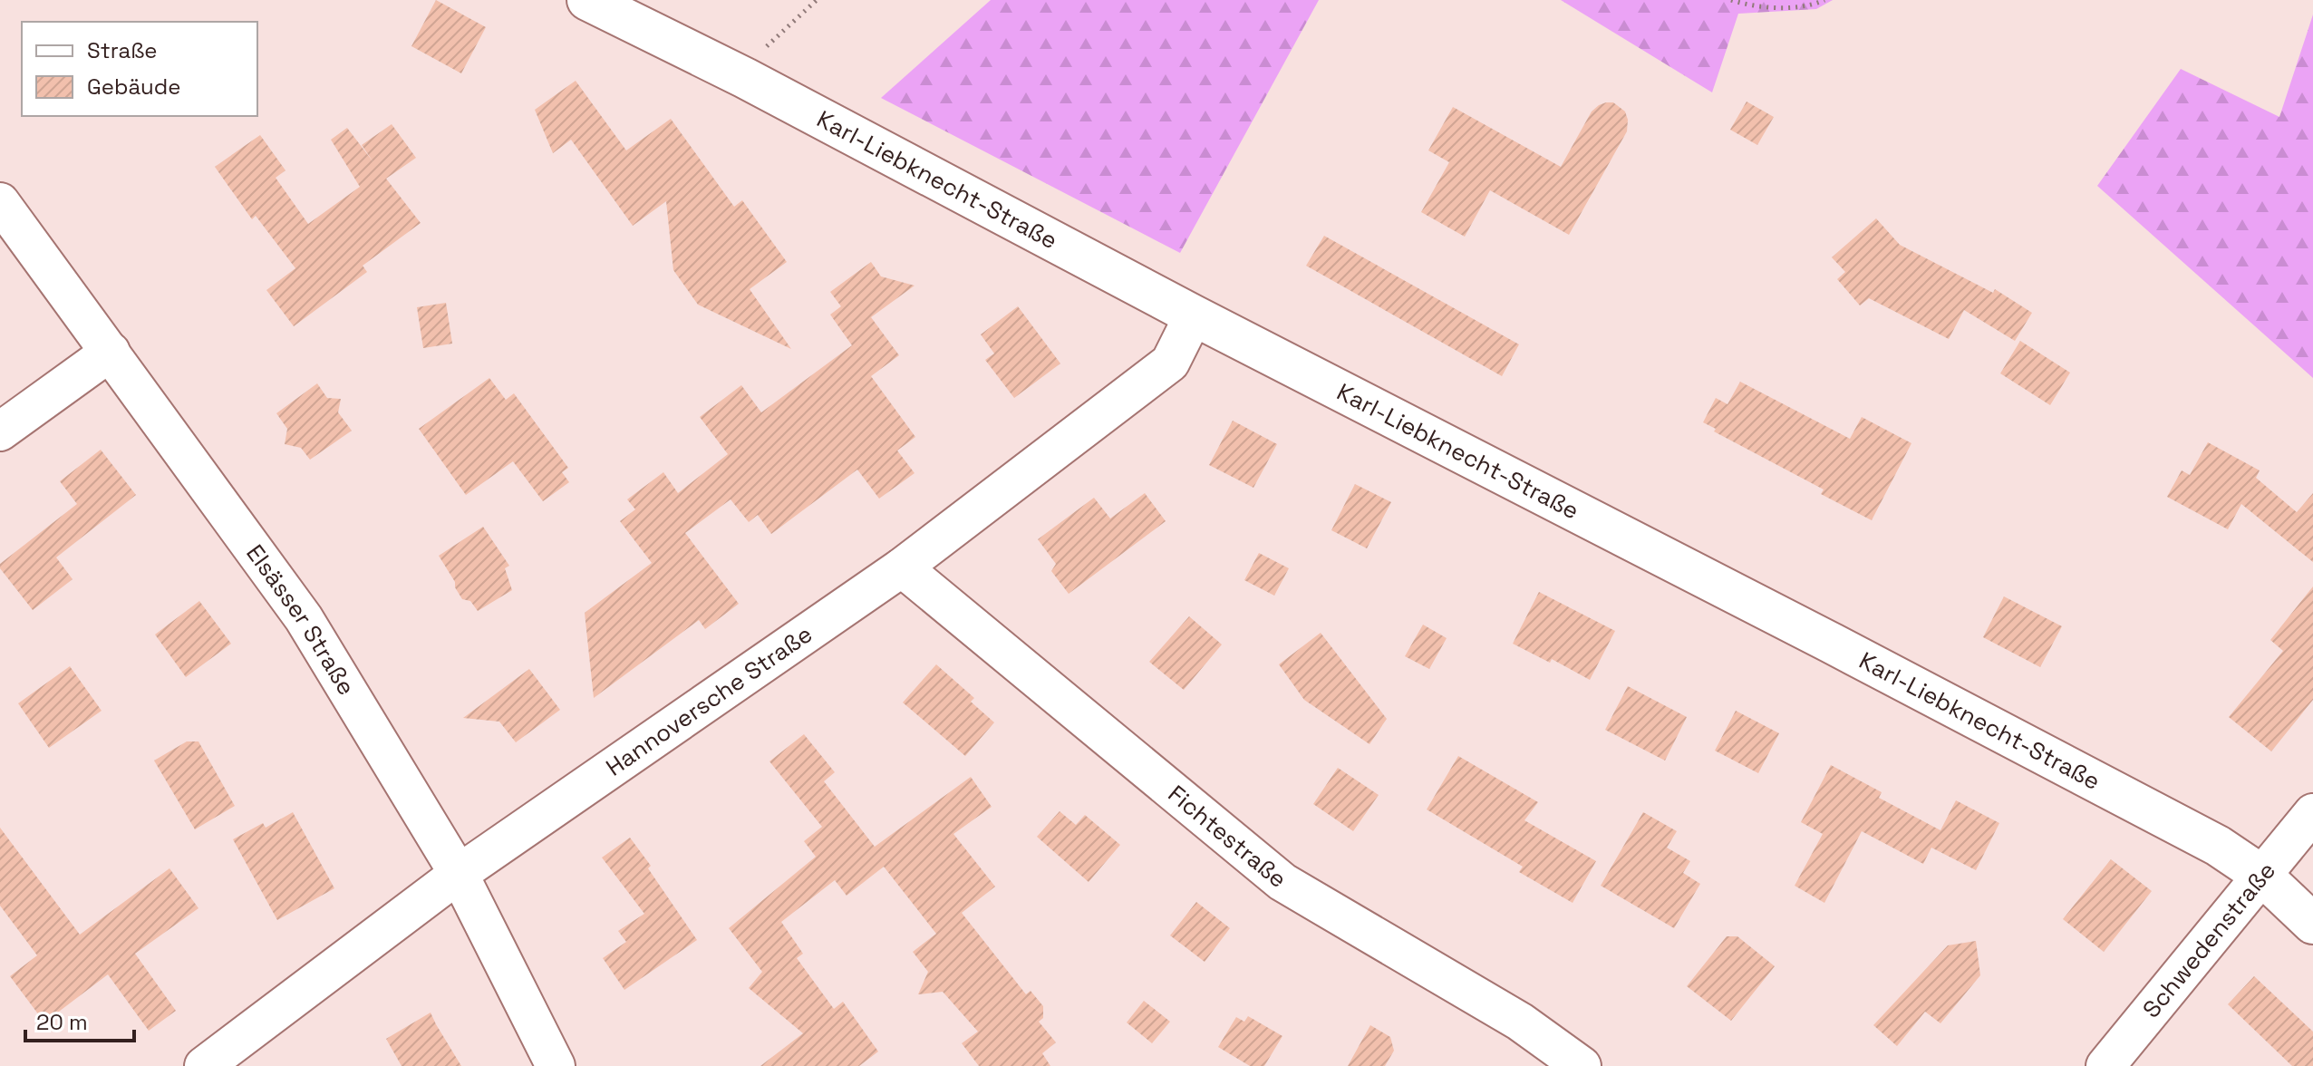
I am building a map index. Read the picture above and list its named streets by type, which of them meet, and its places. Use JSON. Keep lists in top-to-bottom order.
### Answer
{
  "streets": {
    "street": [
      "Karl-Liebknecht-Straße",
      "Elsässer Straße",
      "Hannoversche Straße",
      "Fichtestraße",
      "Schwedenstraße"
    ]
  },
  "crossings": [
    ["Karl-Liebknecht-Straße", "Hannoversche Straße"],
    ["Karl-Liebknecht-Straße", "Schwedenstraße"],
    ["Elsässer Straße", "Hannoversche Straße"],
    ["Hannoversche Straße", "Fichtestraße"]
  ],
  "legend": ["Straße", "Gebäude"],
  "scale_bar": "20 m"
}
